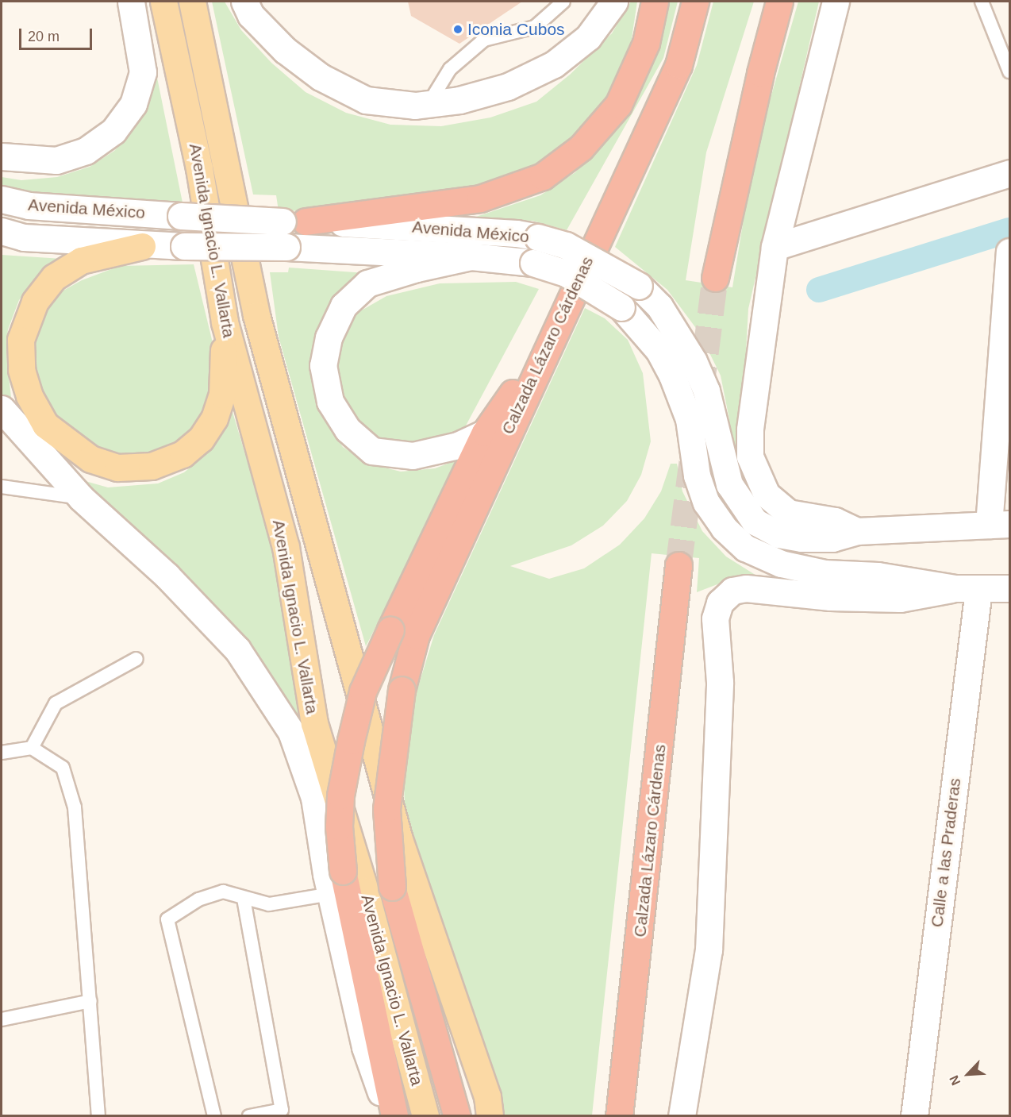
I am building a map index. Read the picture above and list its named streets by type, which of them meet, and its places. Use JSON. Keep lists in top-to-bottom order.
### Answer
{
  "streets": {
    "highway": ["Avenida Ignacio L. Vallarta", "Calzada Lázaro Cárdenas"],
    "main road": ["Avenida México", "Calle a las Praderas"]
  },
  "crossings": [
    ["Avenida México", "Calle a las Praderas"],
    ["Avenida Ignacio L. Vallarta", "Calzada Lázaro Cárdenas"]
  ],
  "places": ["Iconia Cubos"],
  "scale_bar": "20 m",
  "north": "bottom left"
}
